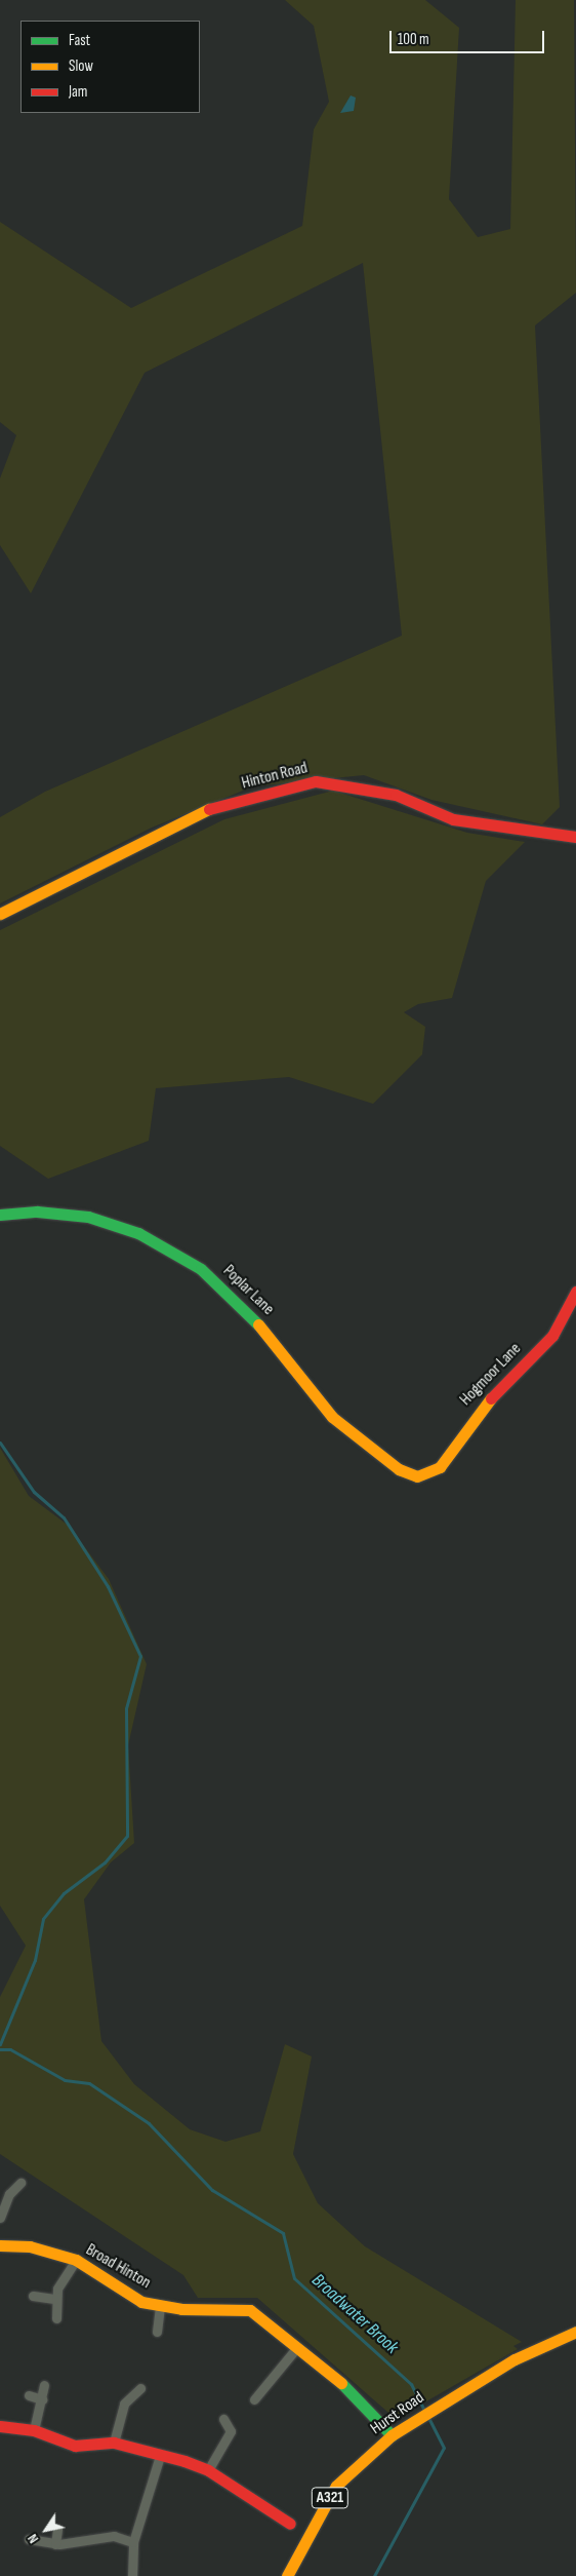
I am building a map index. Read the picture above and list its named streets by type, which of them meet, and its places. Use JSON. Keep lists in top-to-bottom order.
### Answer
{
  "streets": {
    "street": [
      "Hinton Road",
      "Poplar Lane",
      "Hogmoor Lane",
      "Broad Hinton",
      "Hurst Road",
      "A321"
    ]
  },
  "crossings": [
    ["Poplar Lane", "Hogmoor Lane"],
    ["Broad Hinton", "Hurst Road"]
  ],
  "water": ["Broadwater Brook"],
  "legend": ["Fast", "Slow", "Jam"],
  "scale_bar": "100 m",
  "north": "bottom left"
}
